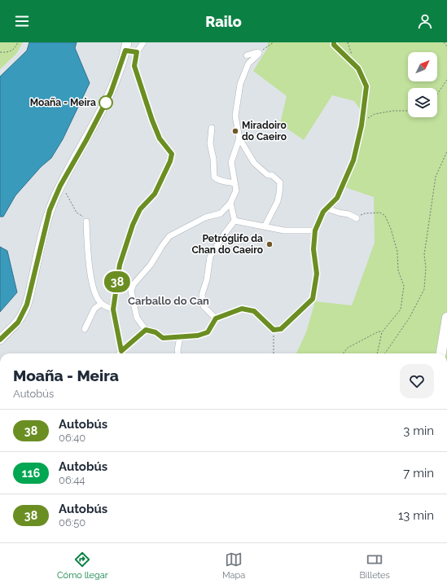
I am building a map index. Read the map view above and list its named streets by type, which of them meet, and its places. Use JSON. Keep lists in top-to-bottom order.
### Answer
{
  "districts": ["Carballo do Can"],
  "places": ["Moaña - Meira", "Miradoiro do Caeiro", "Petróglifo da Chan do Caeiro"],
  "lines": ["bus line 38"],
  "north": "top right",
  "page": {
    "header": "Railo",
    "on_map": "38",
    "heading": ["Moaña - Meira", "Autobús"],
    "list": [
      {
        "mark": "38",
        "name": "Autobús",
        "note": "06:40",
        "value": "3 min"
      },
      {
        "mark": "116",
        "name": "Autobús",
        "note": "06:44",
        "value": "7 min"
      },
      {
        "mark": "38",
        "name": "Autobús",
        "note": "06:50",
        "value": "13 min"
      }
    ],
    "tabs": ["Cómo llegar", "Mapa", "Billetes"]
  }
}
